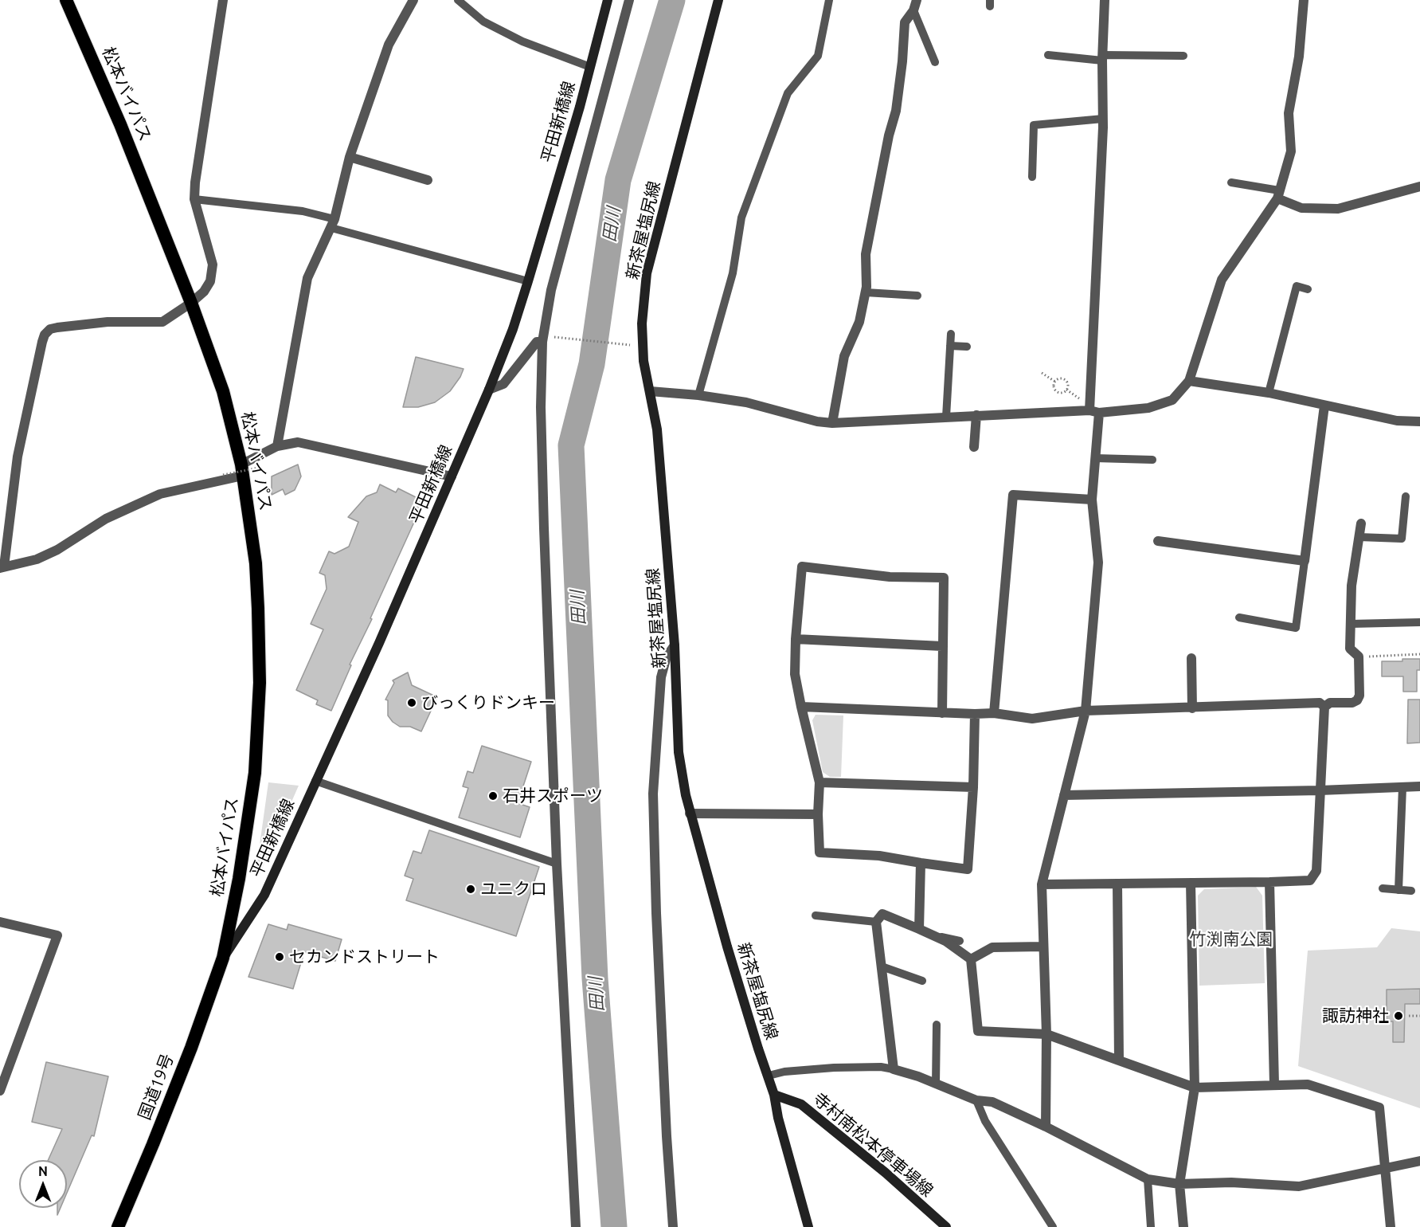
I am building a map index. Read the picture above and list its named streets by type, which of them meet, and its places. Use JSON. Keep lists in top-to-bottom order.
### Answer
{
  "streets": {
    "highway": ["松本バイパス", "国道19号"],
    "main road": ["平田新橋線", "新茶屋塩尻線", "寺村南松本停車場線"]
  },
  "crossings": [
    ["松本バイパス", "平田新橋線"],
    ["松本バイパス", "国道19号"],
    ["平田新橋線", "国道19号"],
    ["新茶屋塩尻線", "寺村南松本停車場線"]
  ],
  "water": ["田川"],
  "parks": ["竹渕南公園"],
  "places": [
    "びっくりドンキー",
    "石井スポーツ",
    "ユニクロ",
    "セカンドストリート",
    "諏訪神社"
  ],
  "north": "top"
}
